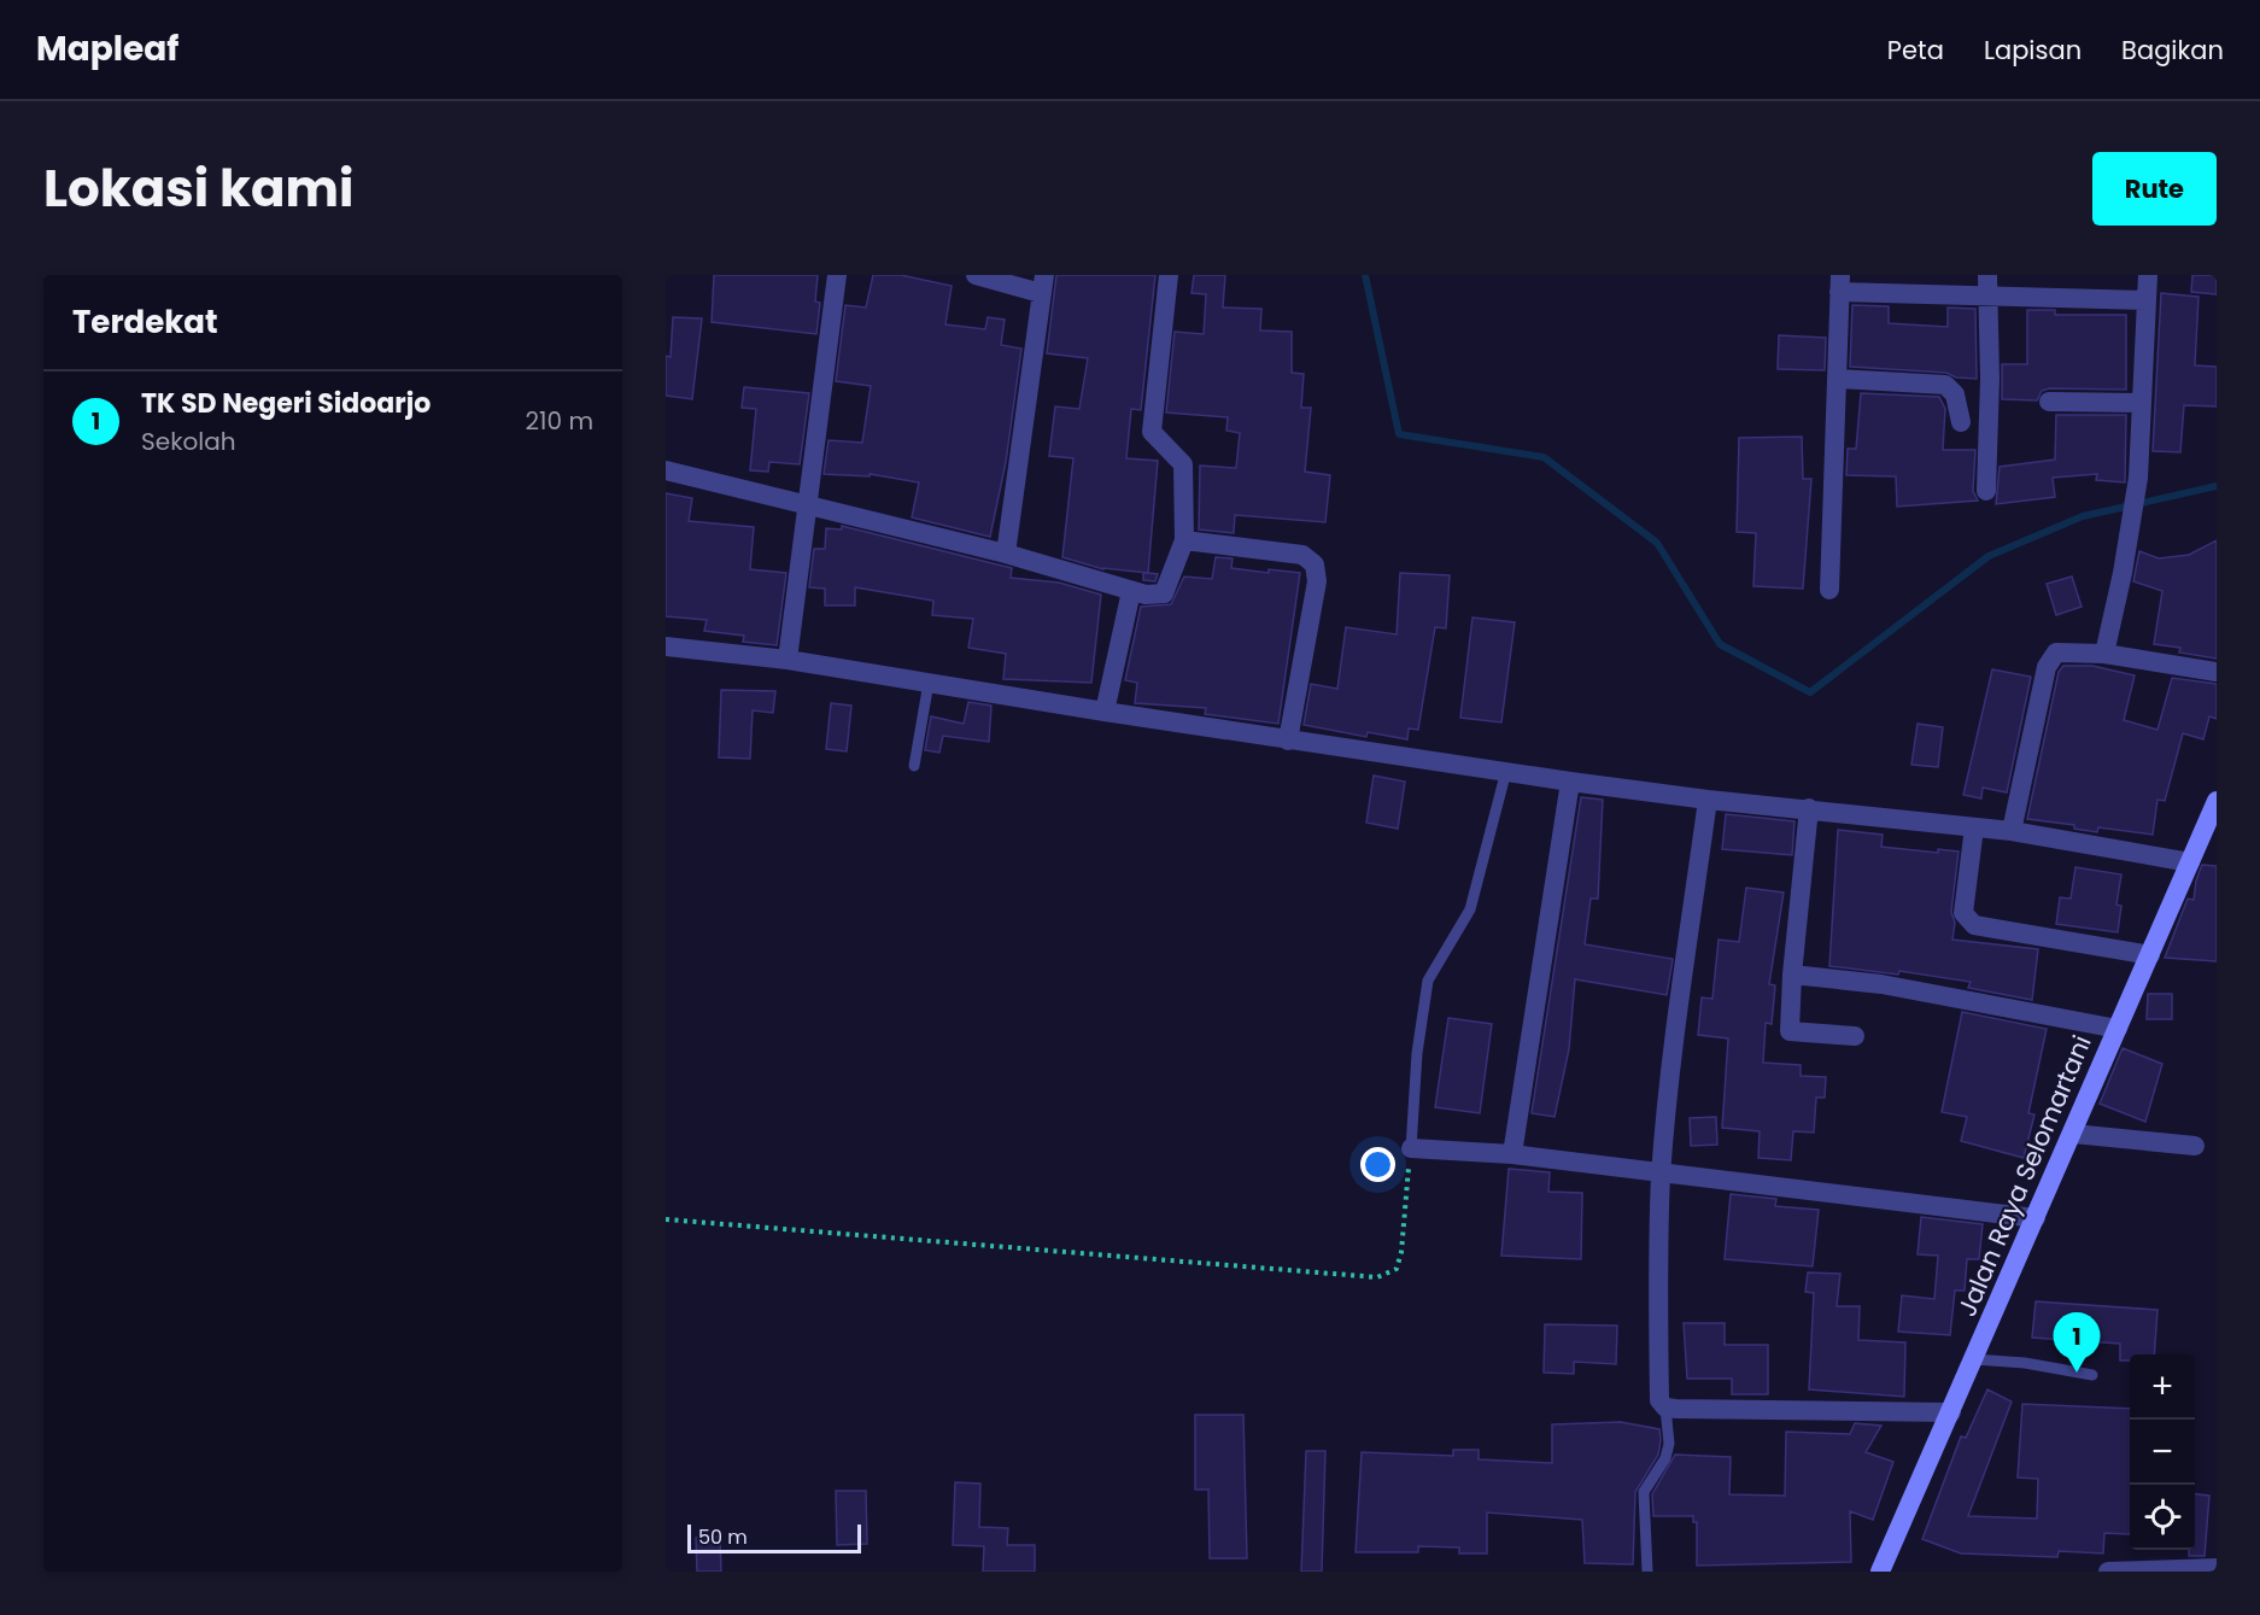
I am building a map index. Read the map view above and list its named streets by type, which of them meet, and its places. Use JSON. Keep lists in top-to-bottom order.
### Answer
{
  "streets": {
    "main road": ["Jalan Raya Selomartani"]
  },
  "scale_bar": "50 m",
  "page": {
    "header": "Mapleaf",
    "nav": ["Peta", "Lapisan", "Bagikan"],
    "title": "Lokasi kami",
    "buttons": "Rute",
    "heading": "Terdekat",
    "list": [
      {
        "mark": "1",
        "name": "TK SD Negeri Sidoarjo",
        "note": "Sekolah",
        "value": "210 m"
      }
    ],
    "pins": "1",
    "map_buttons": ["+", "−"],
    "scale": "50 m"
  }
}
